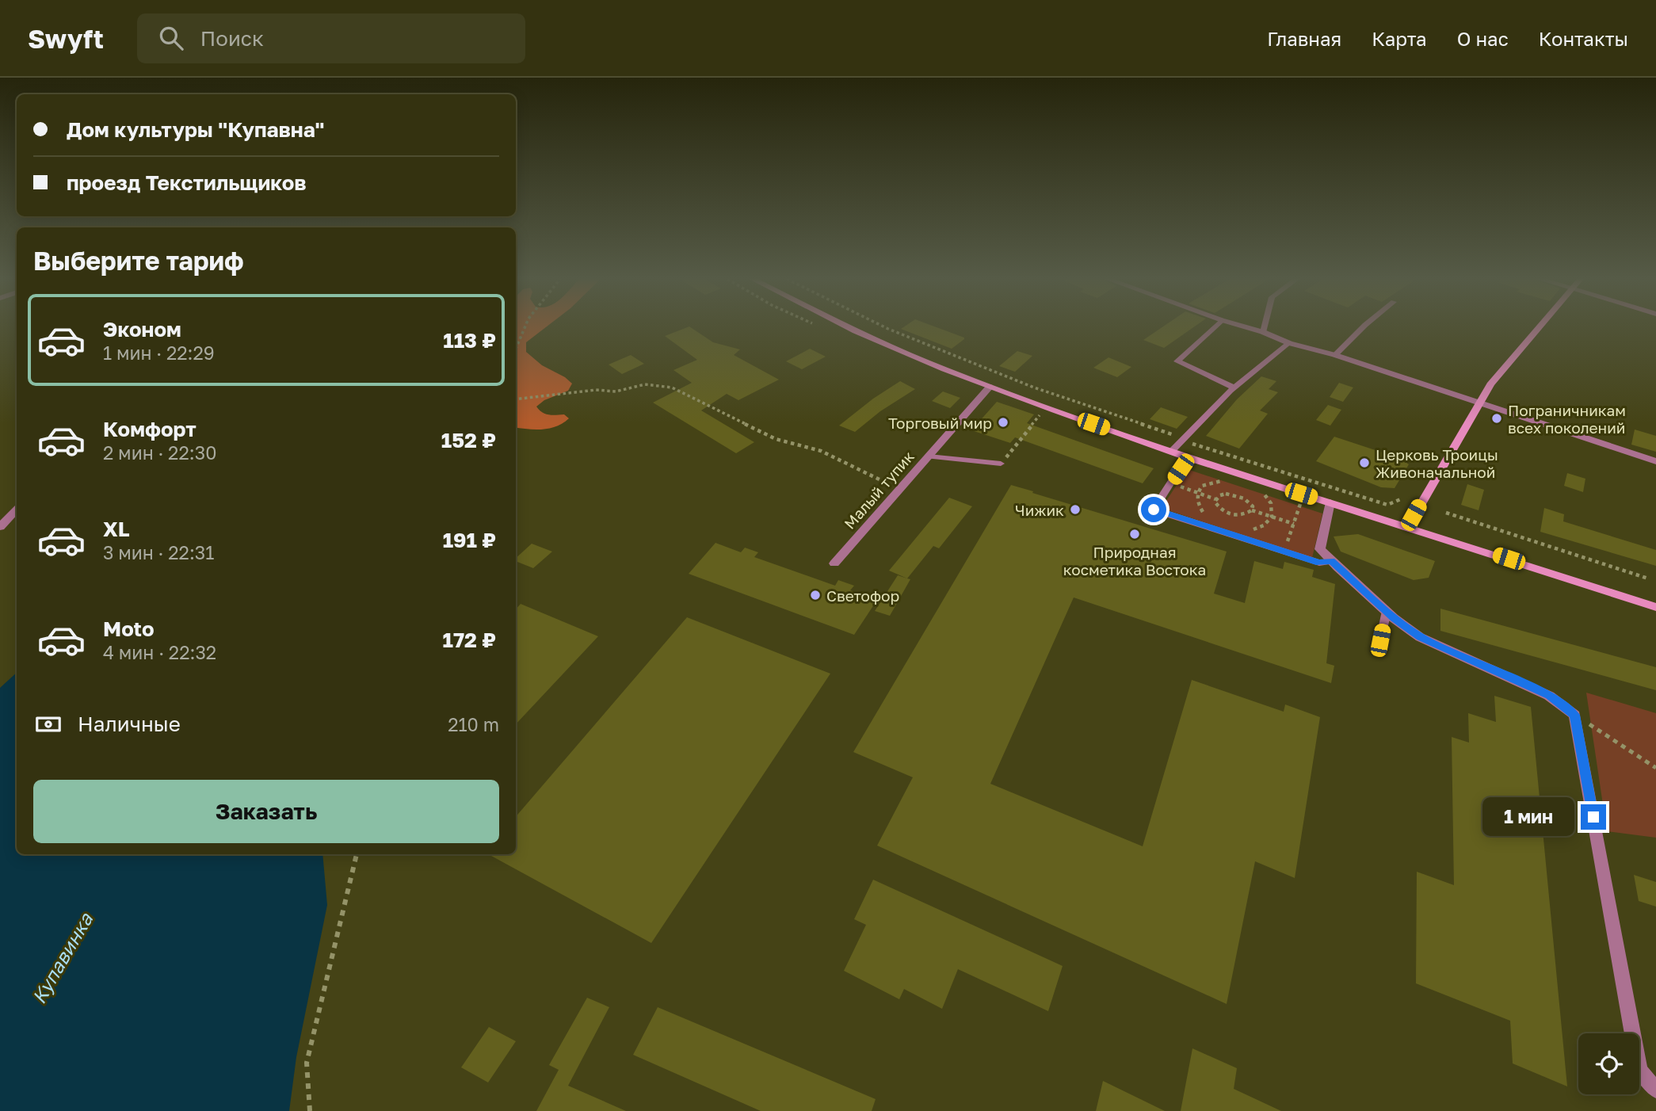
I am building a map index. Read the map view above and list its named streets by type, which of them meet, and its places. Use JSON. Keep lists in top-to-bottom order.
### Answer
{
  "streets": {
    "street": ["Малый тупик"]
  },
  "water": ["Купавинка"],
  "places": [
    "Пограничникам всех поколений",
    "Торговый мир",
    "Церковь Троицы Живоначальной",
    "Чижик",
    "Природная косметика Востока",
    "Светофор"
  ],
  "page": {
    "header": "Swyft",
    "search": "Поиск",
    "nav": [
      "Главная",
      "Карта",
      "О нас",
      "Контакты"
    ],
    "banner": ["Дом культуры \"Купавна\"", "проезд Текстильщиков"],
    "heading": "Выберите тариф",
    "list": [
      {
        "name": "Эконом",
        "note": "1 мин · 22:29",
        "value": "113 ₽"
      },
      {
        "name": "Комфорт",
        "note": "2 мин · 22:30",
        "value": "152 ₽"
      },
      {
        "name": "XL",
        "note": "3 мин · 22:31",
        "value": "191 ₽"
      },
      {
        "name": "Moto",
        "note": "4 мин · 22:32",
        "value": "172 ₽"
      }
    ],
    "pay": ["Наличные", "210 m"],
    "buttons": "Заказать",
    "bubble": "1 мин"
  }
}
